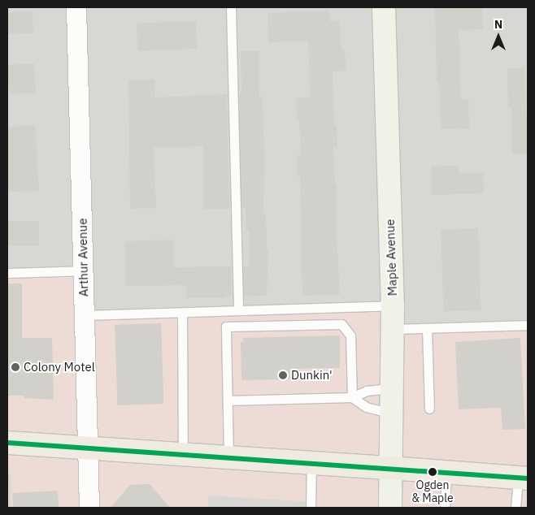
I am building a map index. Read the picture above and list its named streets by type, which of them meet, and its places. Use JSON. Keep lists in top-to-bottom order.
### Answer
{
  "streets": {
    "street": ["Arthur Avenue", "Maple Avenue"]
  },
  "places": ["Colony Motel", "Dunkin'", "Ogden & Maple"],
  "north": "top"
}
